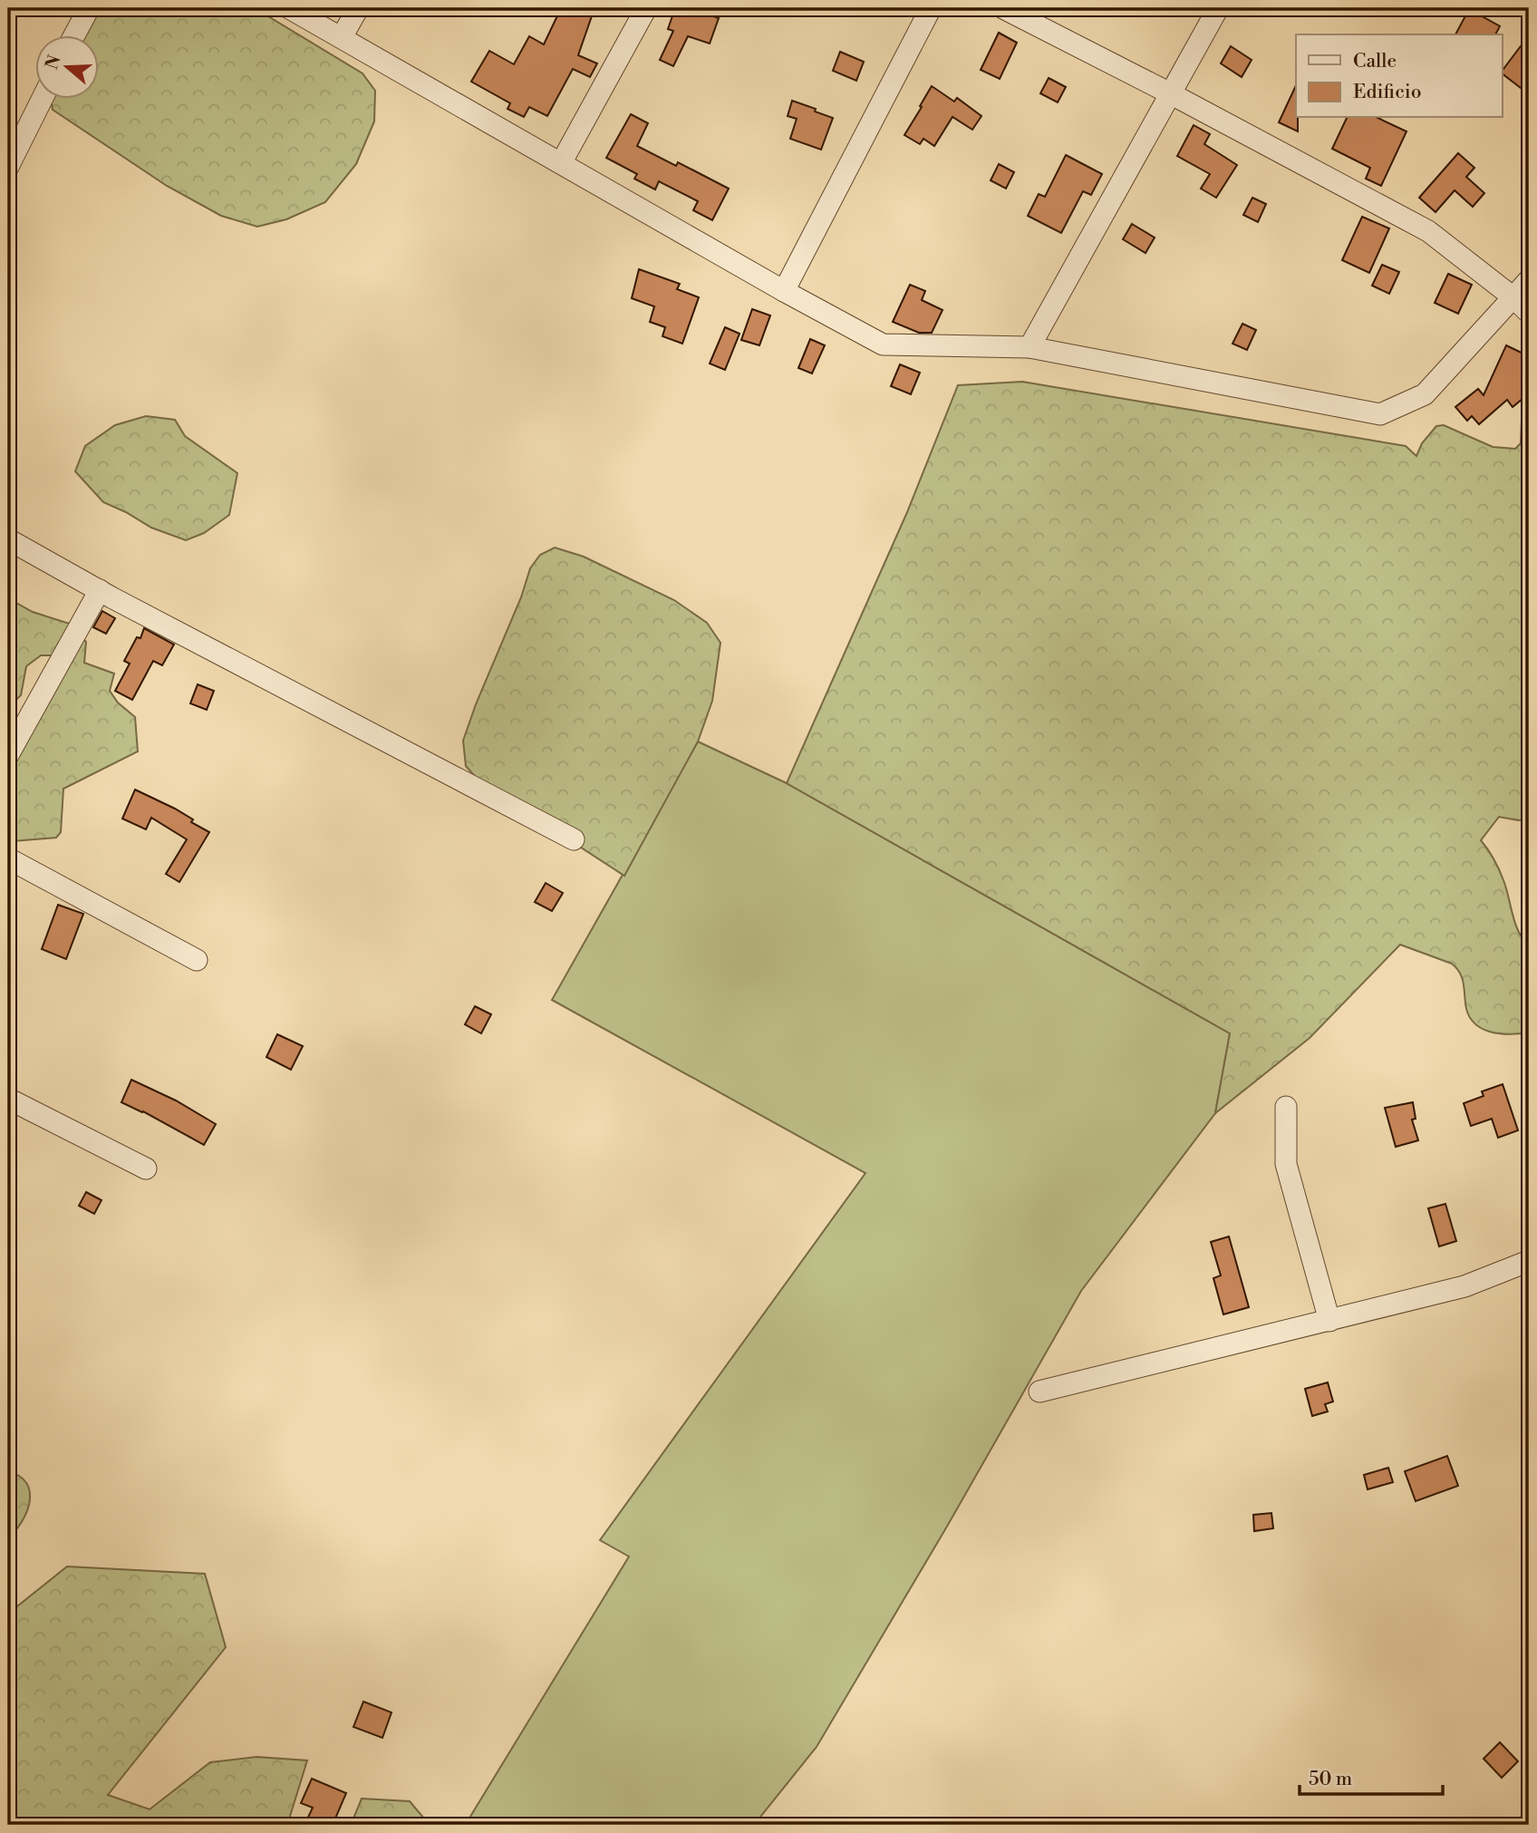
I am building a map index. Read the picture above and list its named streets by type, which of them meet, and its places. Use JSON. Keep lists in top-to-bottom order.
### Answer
{
  "legend": ["Calle", "Edificio"],
  "scale_bar": "50 m",
  "north": "left"
}
